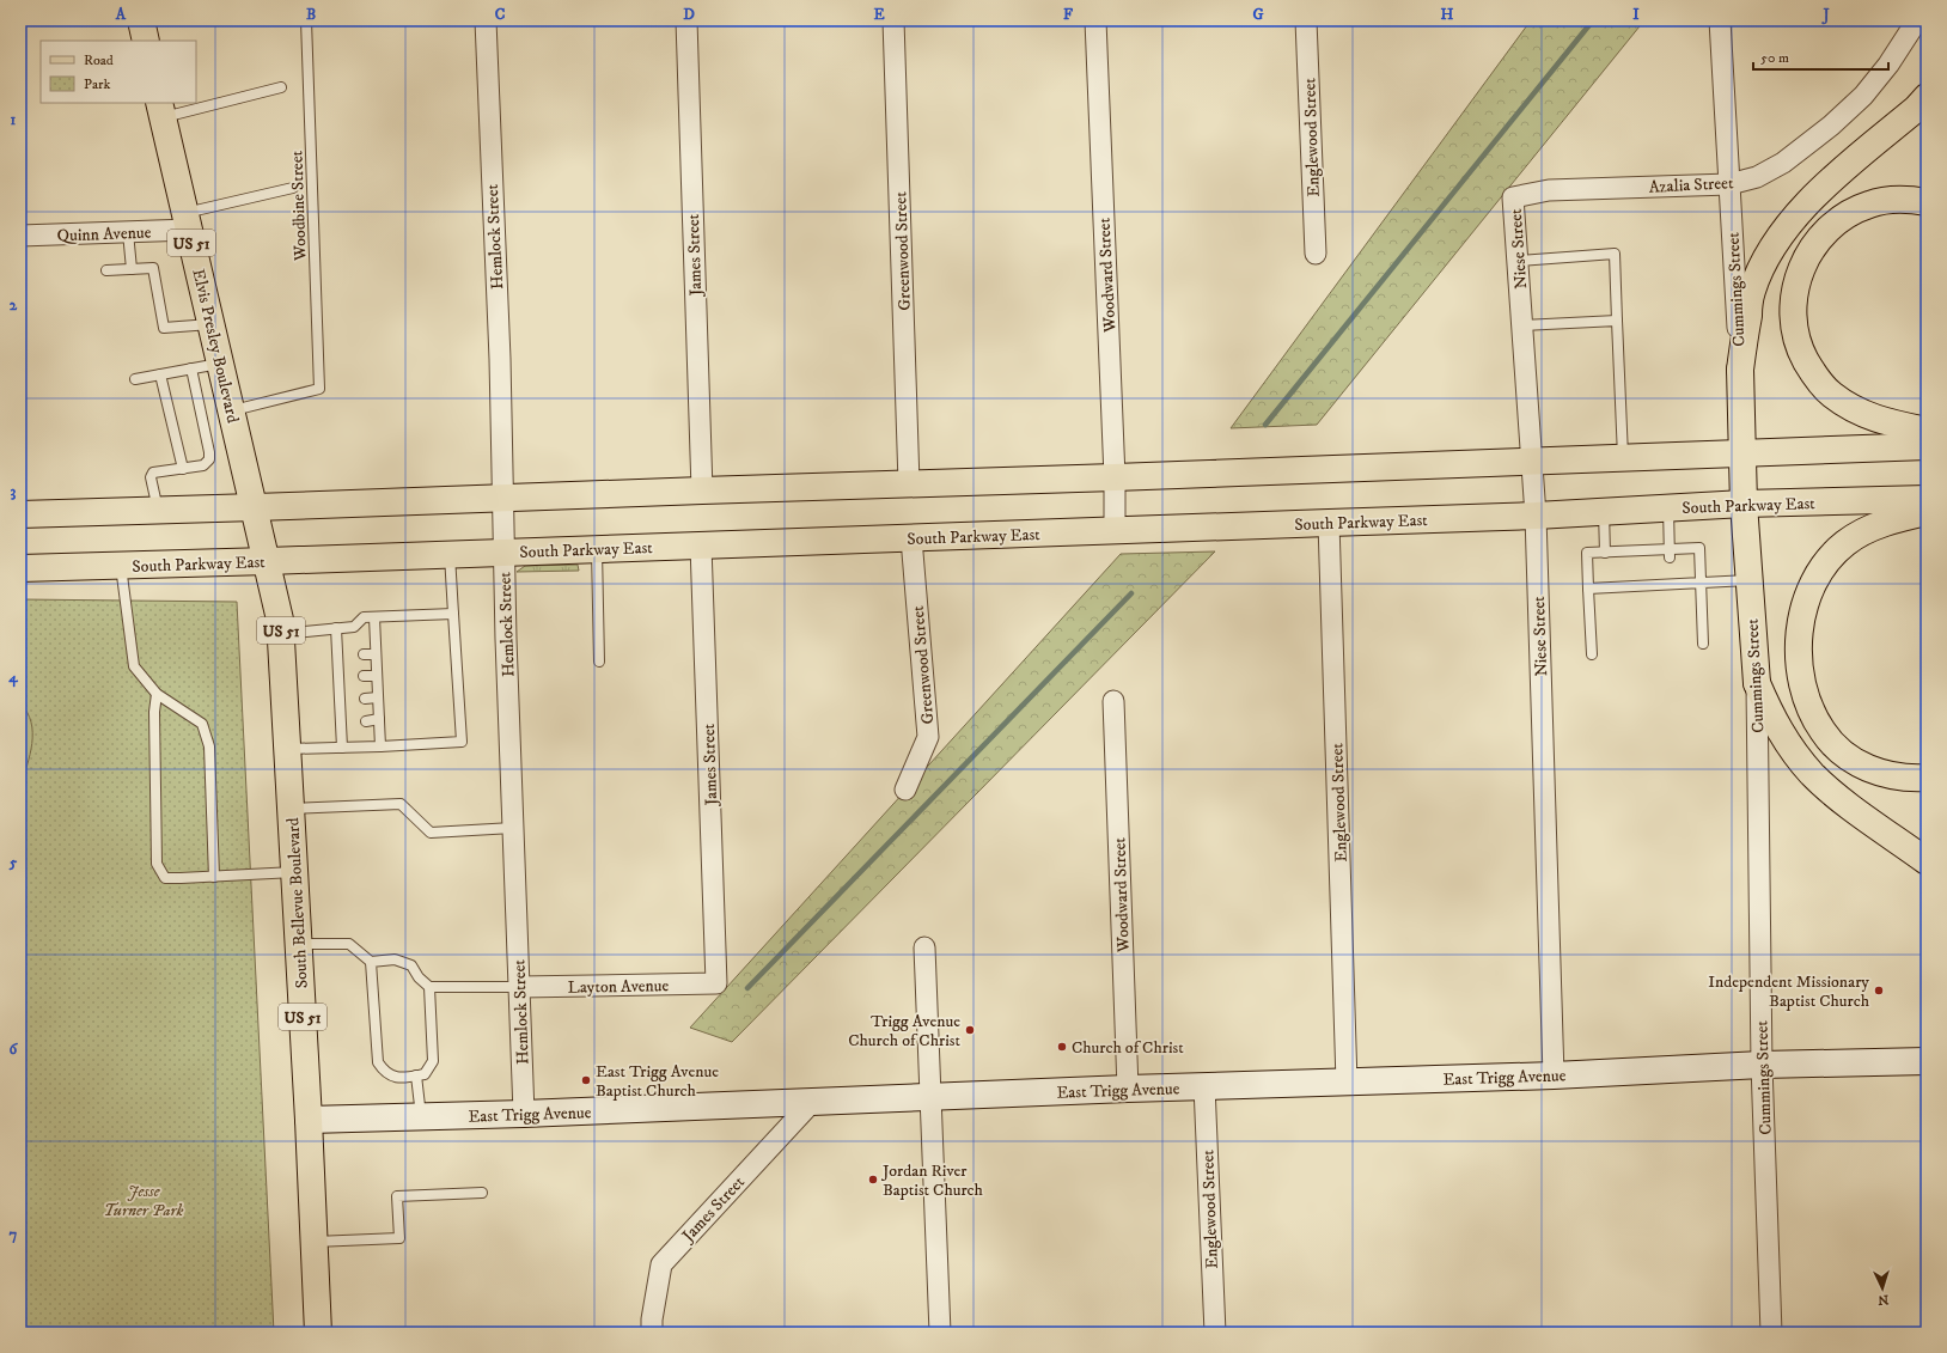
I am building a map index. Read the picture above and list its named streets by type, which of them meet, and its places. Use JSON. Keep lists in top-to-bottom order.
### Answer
{
  "streets": {
    "main road": [
      "US 51",
      "Cummings Street",
      "Elvis Presley Boulevard",
      "South Parkway East",
      "South Bellevue Boulevard"
    ],
    "street": [
      "Englewood Street",
      "Azalia Street",
      "Quinn Avenue",
      "Hemlock Street",
      "Niese Street",
      "Greenwood Street",
      "James Street",
      "Woodward Street",
      "Layton Avenue",
      "East Trigg Avenue"
    ],
    "lane": ["Woodbine Street"]
  },
  "crossings": [
    ["Englewood Street", "South Parkway East"],
    ["Englewood Street", "East Trigg Avenue"],
    ["Azalia Street", "Niese Street"],
    ["Azalia Street", "Cummings Street"],
    ["Woodbine Street", "Elvis Presley Boulevard"],
    ["Quinn Avenue", "Elvis Presley Boulevard"],
    ["Hemlock Street", "South Parkway East"],
    ["Hemlock Street", "Layton Avenue"],
    ["Hemlock Street", "East Trigg Avenue"],
    ["Niese Street", "South Parkway East"],
    ["Niese Street", "East Trigg Avenue"],
    ["Greenwood Street", "South Parkway East"],
    ["James Street", "South Parkway East"],
    ["James Street", "Layton Avenue"],
    ["James Street", "East Trigg Avenue"],
    ["Woodward Street", "South Parkway East"],
    ["Woodward Street", "East Trigg Avenue"],
    ["Cummings Street", "South Parkway East"],
    ["Cummings Street", "East Trigg Avenue"],
    ["Elvis Presley Boulevard", "South Parkway East"],
    ["Elvis Presley Boulevard", "South Bellevue Boulevard"],
    ["South Parkway East", "South Bellevue Boulevard"],
    ["South Bellevue Boulevard", "East Trigg Avenue"]
  ],
  "parks": ["Jesse Turner Park"],
  "places": [
    "Independent Missionary Baptist Church",
    "Trigg Avenue Church of Christ",
    "Church of Christ",
    "East Trigg Avenue Baptist Church",
    "Jordan River Baptist Church"
  ],
  "legend": ["Road", "Park"],
  "scale_bar": "50 m",
  "north": "bottom",
  "grid": {
    "columns": [
      "A",
      "B",
      "C",
      "D",
      "E",
      "F",
      "G",
      "H",
      "I",
      "J"
    ],
    "rows": [
      "1",
      "2",
      "3",
      "4",
      "5",
      "6",
      "7"
    ]
  }
}
